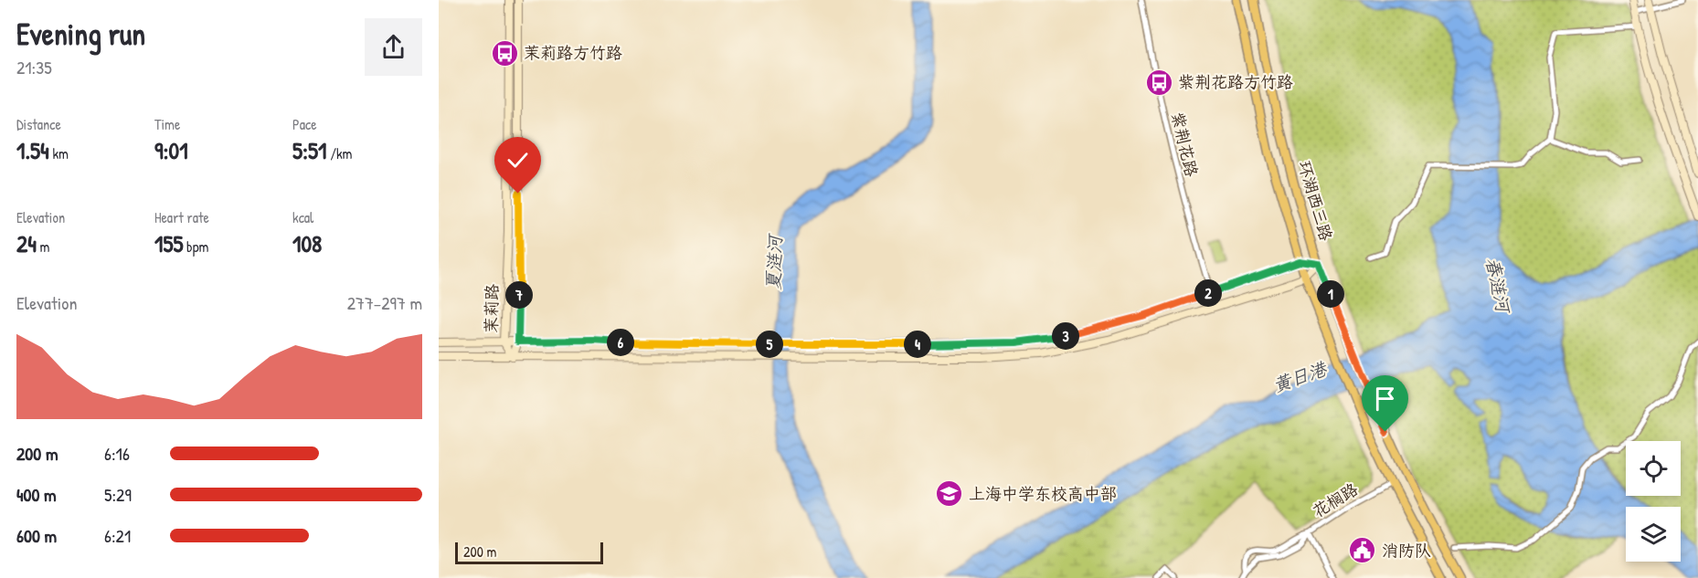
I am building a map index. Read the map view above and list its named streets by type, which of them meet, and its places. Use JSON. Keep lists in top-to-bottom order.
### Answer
{
  "streets": {
    "main road": ["环湖西三路", "茉莉路"],
    "street": ["紫荆花路", "花榈路"]
  },
  "crossings": [
    ["环湖西三路", "花榈路"]
  ],
  "water": ["夏涟河", "春涟河", "黄日港"],
  "places": {
    "bus stop": ["茉莉路方竹路", "紫荆花路方竹路"],
    "school or university": ["上海中学东校高中部"],
    "public building": ["消防队"]
  },
  "scale_bar": "200 m",
  "page": {
    "heading": ["Evening run", "21:35"],
    "stats": [
      ["Distance", "1.54 km"],
      ["Time", "9:01"],
      ["Pace", "5:51 /km"],
      ["Elevation", "24 m"],
      ["Heart rate", "155 bpm"],
      ["kcal", "108"]
    ],
    "chart": ["Elevation", "277–297 m"],
    "pins": [
      "2",
      "1",
      "7",
      "3",
      "6",
      "4",
      "5"
    ],
    "list": [
      {
        "name": "200 m",
        "note": "6:16"
      },
      {
        "name": "400 m",
        "note": "5:29"
      },
      {
        "name": "600 m",
        "note": "6:21"
      }
    ],
    "scale": "200 m"
  }
}
